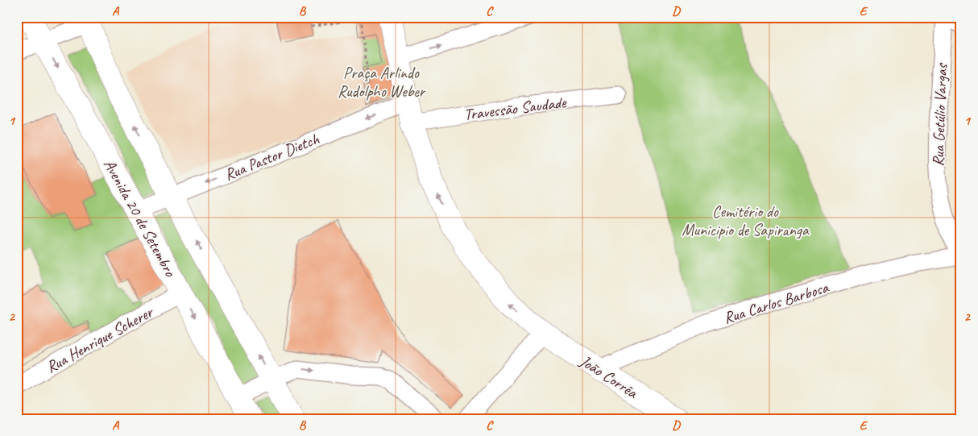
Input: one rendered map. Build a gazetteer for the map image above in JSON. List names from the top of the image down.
{
  "streets": {
    "main road": ["Avenida 20 de Setembro", "João Corrêa"],
    "street": [
      "Travessão Saudade",
      "Rua Getúlio Vargas",
      "Rua Pastor Dietch",
      "Rua Carlos Barbosa",
      "Rua Henrique Scherer"
    ]
  },
  "crossings": [
    ["Travessão Saudade", "Rua Pastor Dietch"],
    ["Travessão Saudade", "João Corrêa"],
    ["Rua Getúlio Vargas", "Rua Carlos Barbosa"],
    ["Rua Pastor Dietch", "Avenida 20 de Setembro"],
    ["Rua Pastor Dietch", "João Corrêa"],
    ["Avenida 20 de Setembro", "Rua Henrique Scherer"],
    ["Rua Carlos Barbosa", "João Corrêa"]
  ],
  "one_way": ["Rua Pastor Dietch", "João Corrêa"],
  "parks": ["Praça Arlindo Rudolpho Weber", "Cemitério do Municipio de Sapiranga"],
  "grid": {
    "columns": [
      "A",
      "B",
      "C",
      "D",
      "E"
    ],
    "rows": ["1", "2"]
  }
}
